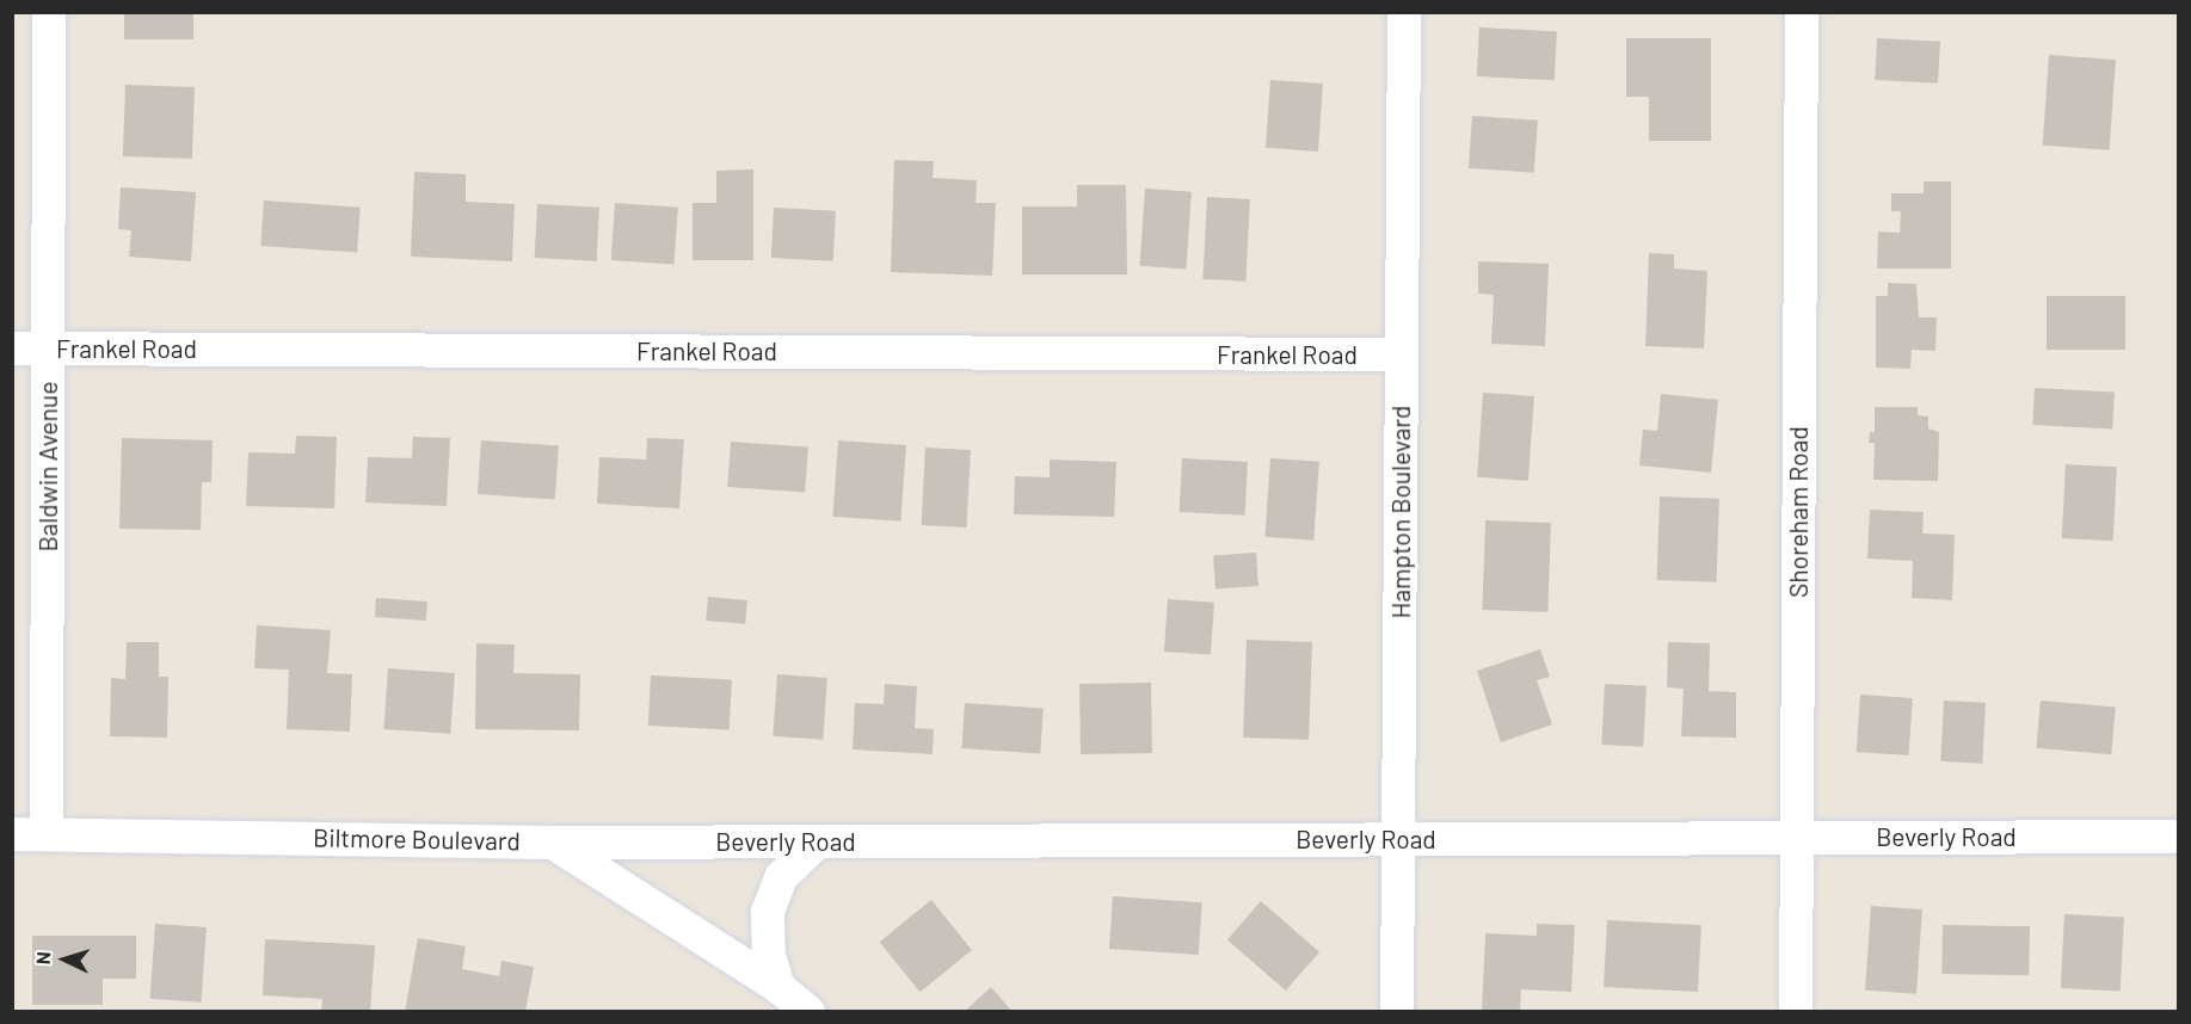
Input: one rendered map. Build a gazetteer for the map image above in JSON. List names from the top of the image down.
{
  "streets": {
    "street": [
      "Frankel Road",
      "Baldwin Avenue",
      "Hampton Boulevard",
      "Shoreham Road",
      "Beverly Road",
      "Biltmore Boulevard"
    ]
  },
  "crossings": [
    ["Frankel Road", "Baldwin Avenue"],
    ["Frankel Road", "Hampton Boulevard"],
    ["Baldwin Avenue", "Biltmore Boulevard"],
    ["Hampton Boulevard", "Beverly Road"],
    ["Shoreham Road", "Beverly Road"],
    ["Beverly Road", "Biltmore Boulevard"]
  ],
  "north": "left"
}
